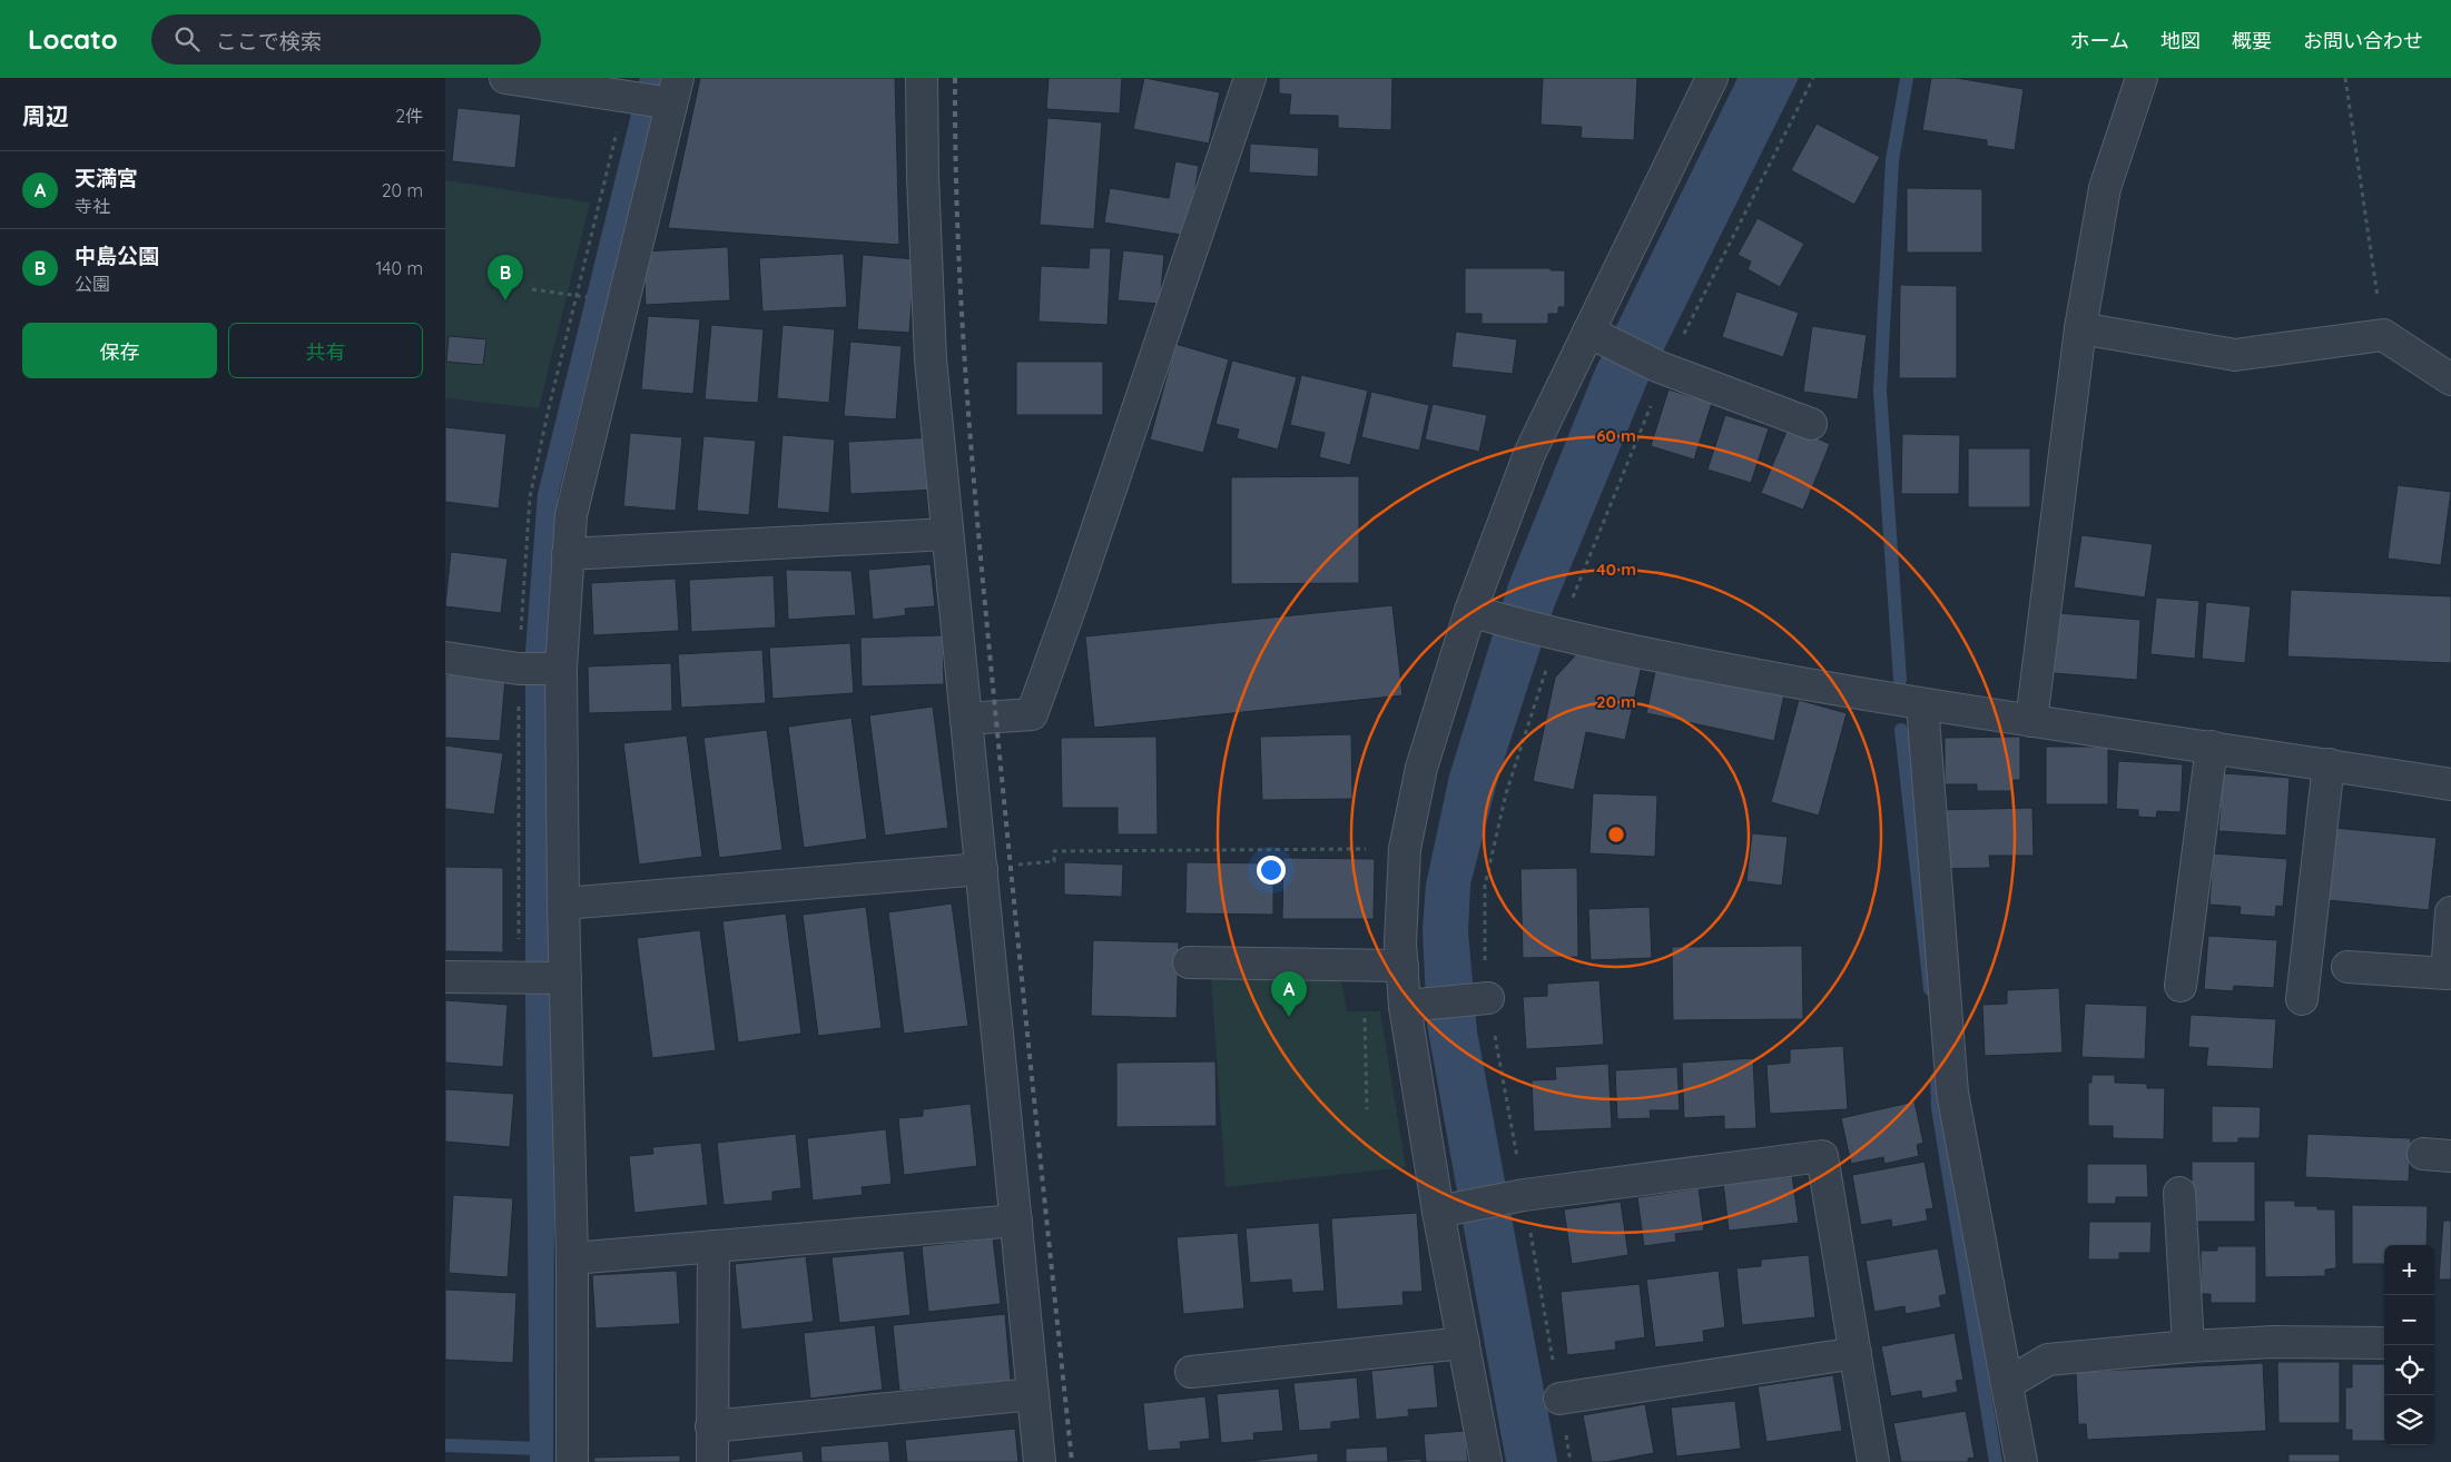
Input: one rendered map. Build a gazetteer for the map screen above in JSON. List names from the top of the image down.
{
  "page": {
    "header": "Locato",
    "search": "ここで検索",
    "nav": [
      "ホーム",
      "地図",
      "概要",
      "お問い合わせ"
    ],
    "heading": ["周辺", "2件"],
    "list": [
      {
        "mark": "A",
        "name": "天満宮",
        "note": "寺社",
        "value": "20 m"
      },
      {
        "mark": "B",
        "name": "中島公園",
        "note": "公園",
        "value": "140 m"
      }
    ],
    "pins": ["B", "A"],
    "buttons": ["保存", "共有"],
    "map_buttons": ["+", "−"]
  },
  "rings": ["60 m", "40 m", "20 m"]
}
